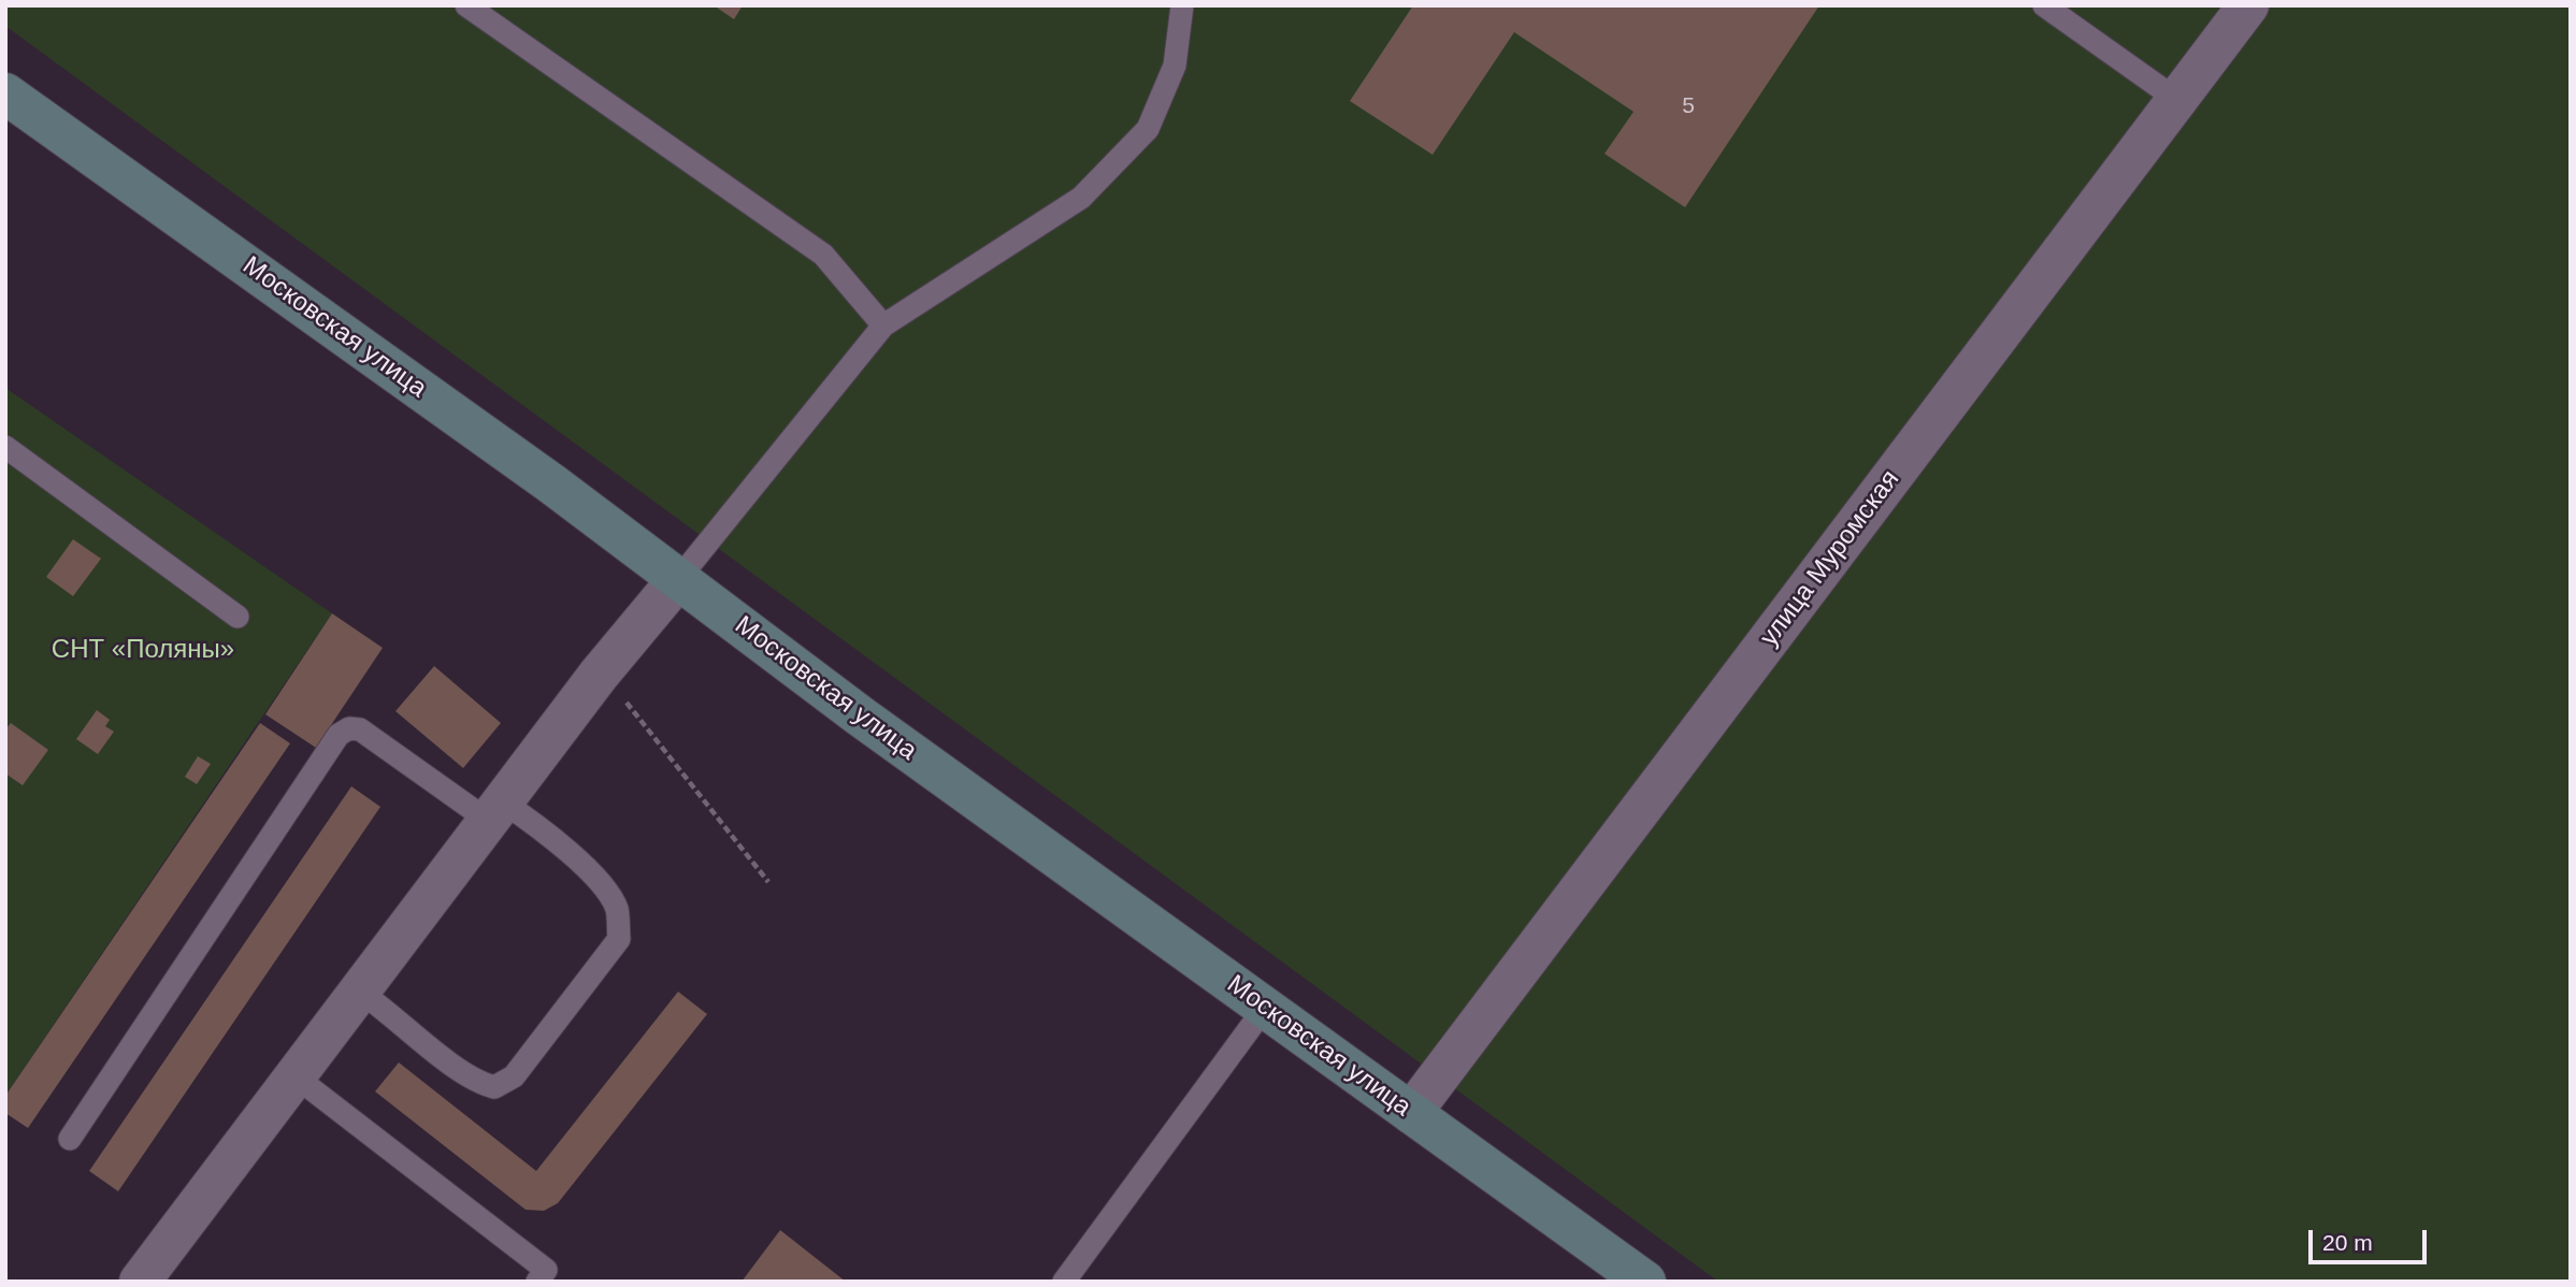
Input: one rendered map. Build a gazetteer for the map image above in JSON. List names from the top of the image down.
{
  "streets": {
    "main road": ["Московская улица"],
    "street": ["улица Муромская"]
  },
  "crossings": [
    ["Московская улица", "улица Муромская"]
  ],
  "parks": ["СНТ «Поляны»"],
  "house_numbers": ["5"],
  "scale_bar": "20 m"
}
